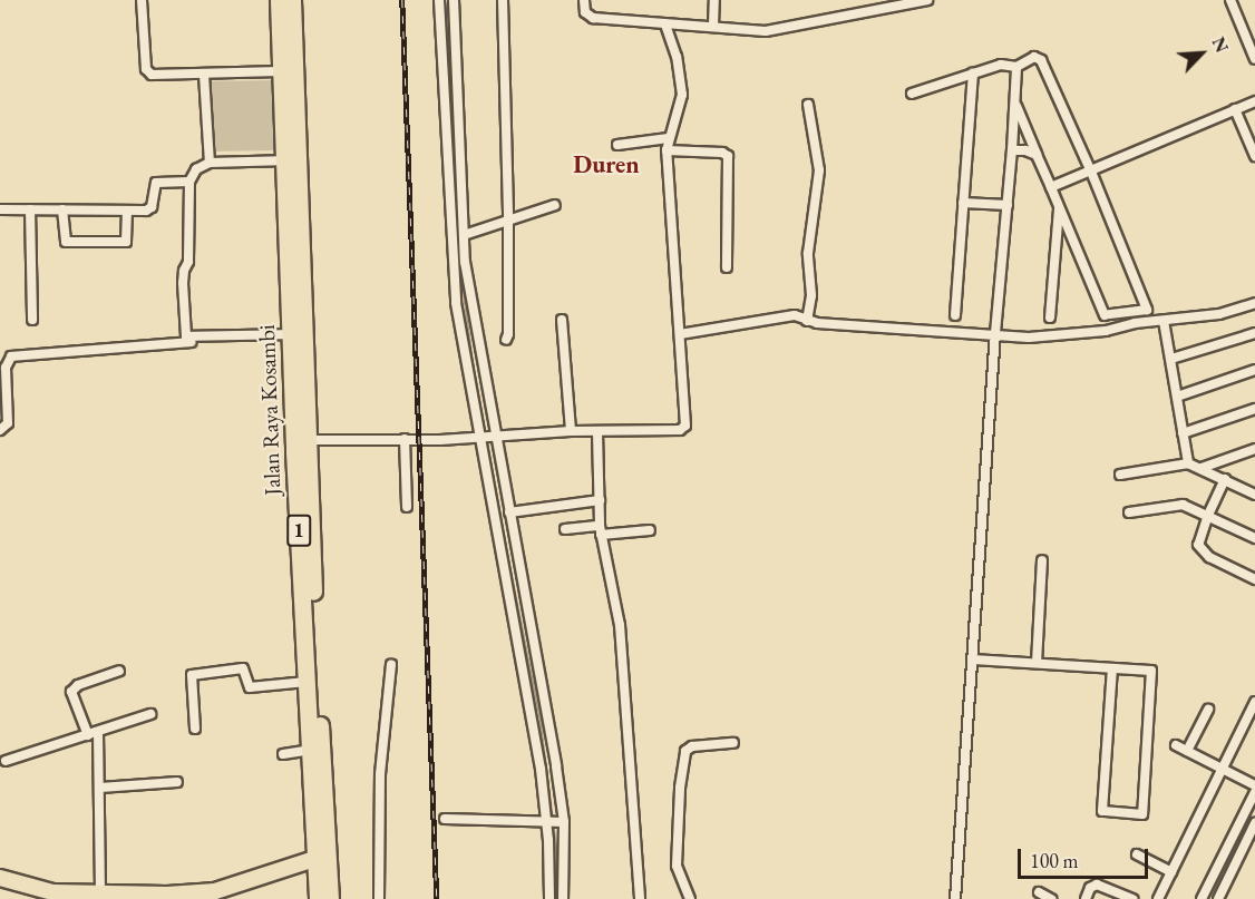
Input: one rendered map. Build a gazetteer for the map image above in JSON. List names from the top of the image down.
{
  "streets": {
    "highway": ["Jalan Raya Kosambi", "1"]
  },
  "districts": ["Duren"],
  "scale_bar": "100 m",
  "north": "top right"
}
